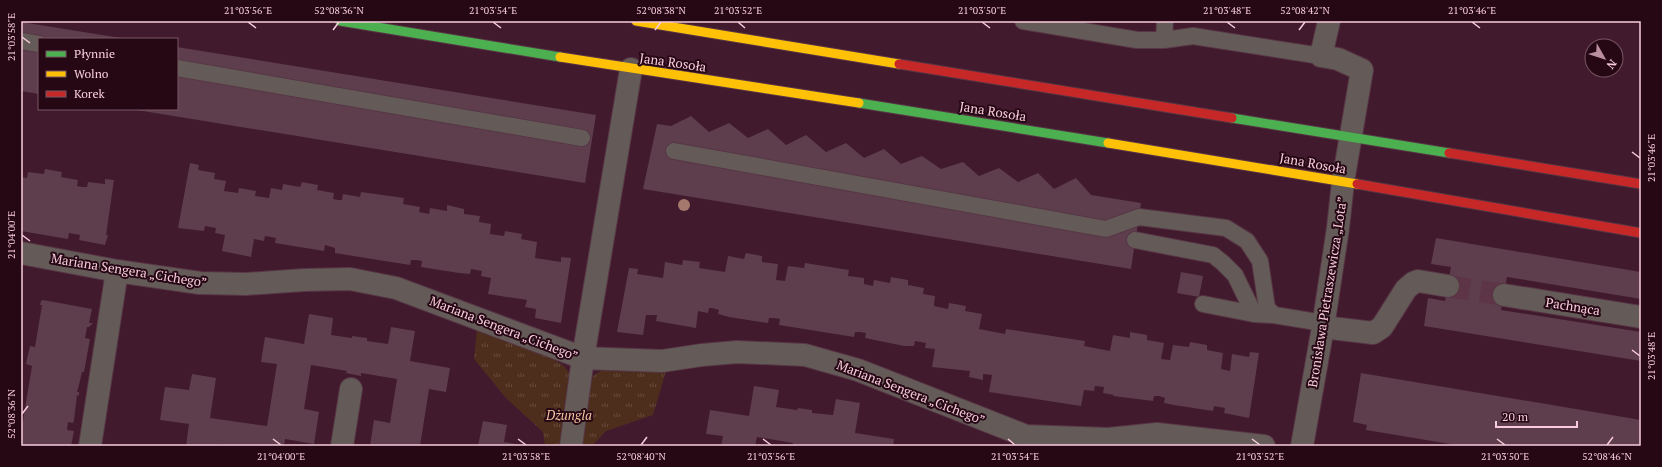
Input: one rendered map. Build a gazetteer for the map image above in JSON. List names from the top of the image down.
{
  "streets": {
    "street": [
      "Jana Rosoła",
      "Mariana Sengera „Cichego”",
      "Bronisława Pietraszewicza „Lota”",
      "Pachnąca"
    ]
  },
  "crossings": [
    ["Jana Rosoła", "Bronisława Pietraszewicza „Lota”"]
  ],
  "parks": ["Dżungla"],
  "legend": ["Płynnie", "Wolno", "Korek"],
  "scale_bar": "20 m",
  "north": "bottom right",
  "coordinates": [
    "21°03'56\"E",
    "52°08'36\"N",
    "21°03'54\"E",
    "52°08'38\"N",
    "21°03'52\"E",
    "21°03'50\"E",
    "21°03'48\"E",
    "52°08'42\"N",
    "21°03'46\"E",
    "21°03'58\"E",
    "21°04'00\"E",
    "52°08'40\"N",
    "52°08'46\"N"
  ]
}
